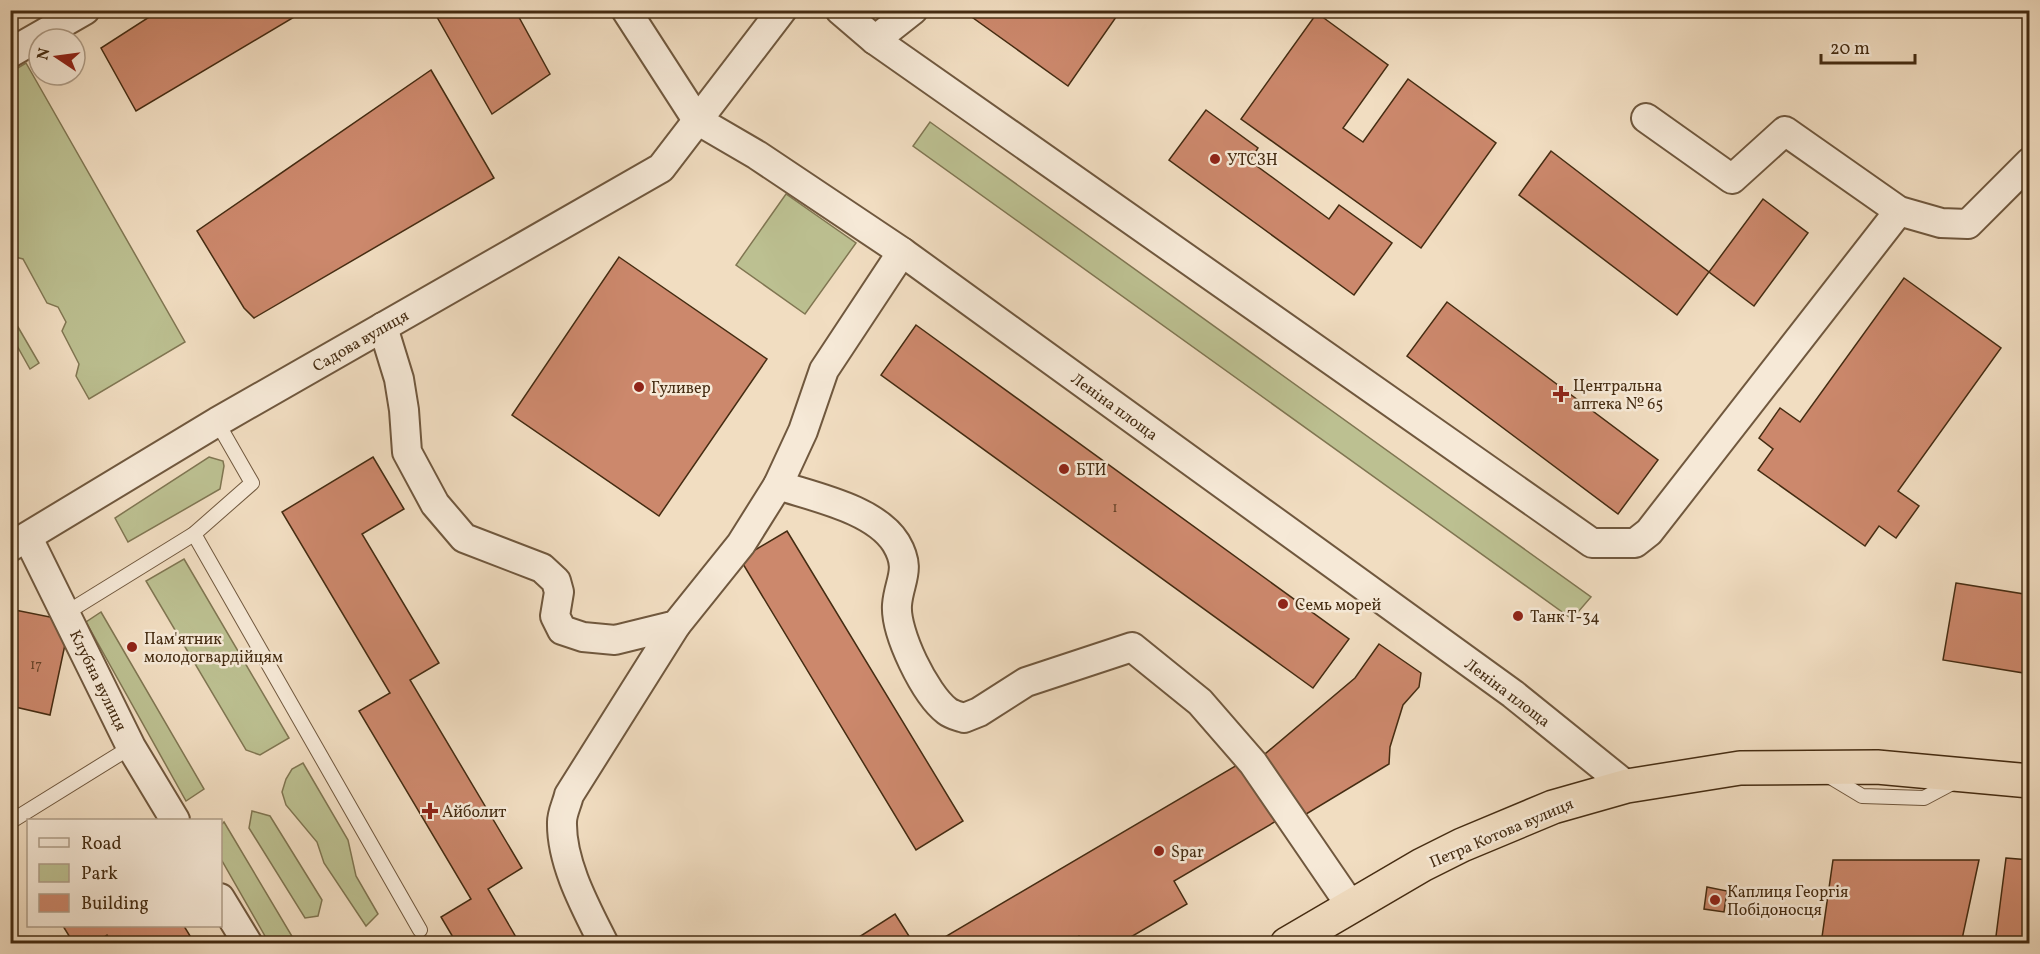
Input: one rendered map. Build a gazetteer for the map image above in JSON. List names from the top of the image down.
{
  "streets": {
    "highway": ["Петра Котова вулиця"],
    "street": ["Садова вулиця", "Леніна площа", "Клубна вулиця"]
  },
  "crossings": [
    ["Садова вулиця", "Леніна площа"],
    ["Садова вулиця", "Клубна вулиця"],
    ["Леніна площа", "Петра Котова вулиця"]
  ],
  "places": {
    "other": [
      "УТСЗН",
      "Гуливер",
      "БТИ",
      "Семь морей",
      "Танк Т-34",
      "Пам'ятник молодогвардійцям",
      "Spar",
      "Каплиця Георгія Побідоносця"
    ],
    "health": ["Центральна аптека № 65", "Айболит"]
  },
  "house_numbers": ["1", "17"],
  "legend": ["Road", "Park", "Building"],
  "scale_bar": "20 m",
  "north": "left"
}
